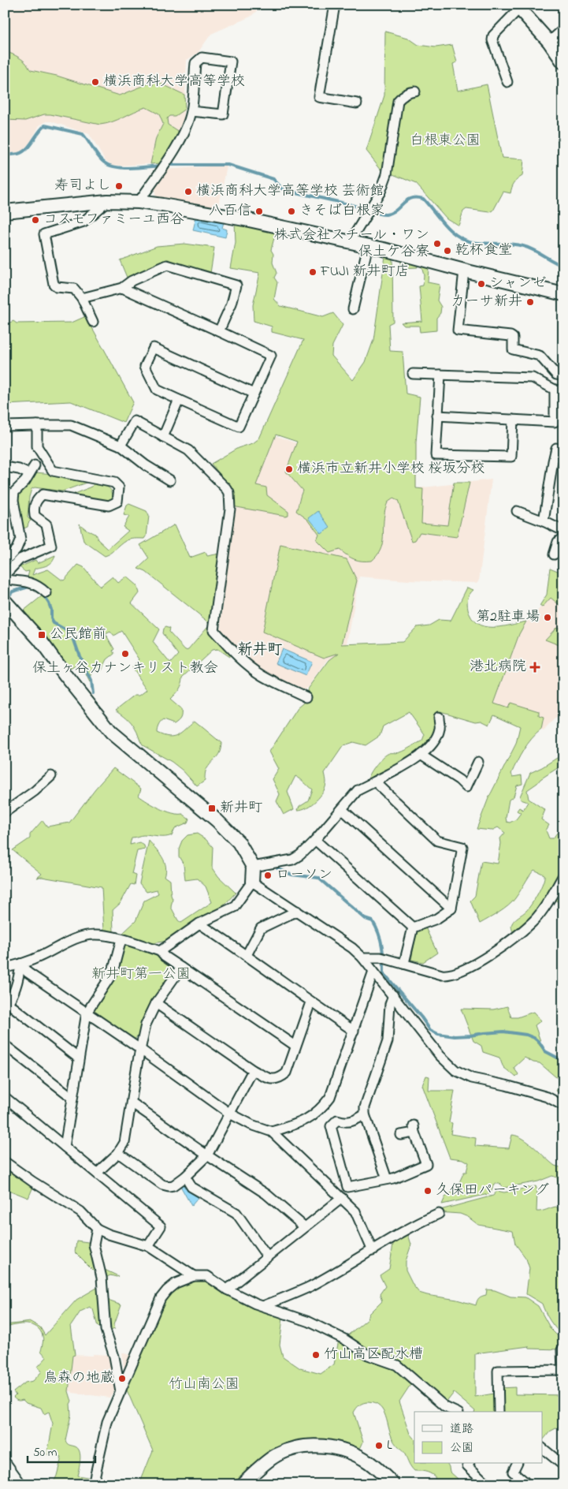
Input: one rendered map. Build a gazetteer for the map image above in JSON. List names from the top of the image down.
{
  "districts": ["新井町"],
  "parks": ["白根東公園", "新井町第一公園", "竹山南公園"],
  "places": {
    "other": [
      "横浜商科大学高等学校",
      "寿司よし",
      "横浜商科大学高等学校 芸術館",
      "八百信",
      "きそば白根家",
      "コスモファミーユ西谷",
      "株式会社スチール・ワン 保土ケ谷寮",
      "乾杯食堂",
      "FUJI 新井町店",
      "シャンゼ",
      "カーサ新井",
      "横浜市立新井小学校 桜坂分校",
      "第2駐車場",
      "保土ヶ谷カナンキリスト教会",
      "ローソン",
      "久保田パーキング",
      "竹山高区配水槽",
      "烏森の地蔵",
      "L"
    ],
    "transit": ["公民館前", "新井町"],
    "health": ["港北病院"]
  },
  "legend": ["道路", "公園"],
  "scale_bar": "50 m"
}
